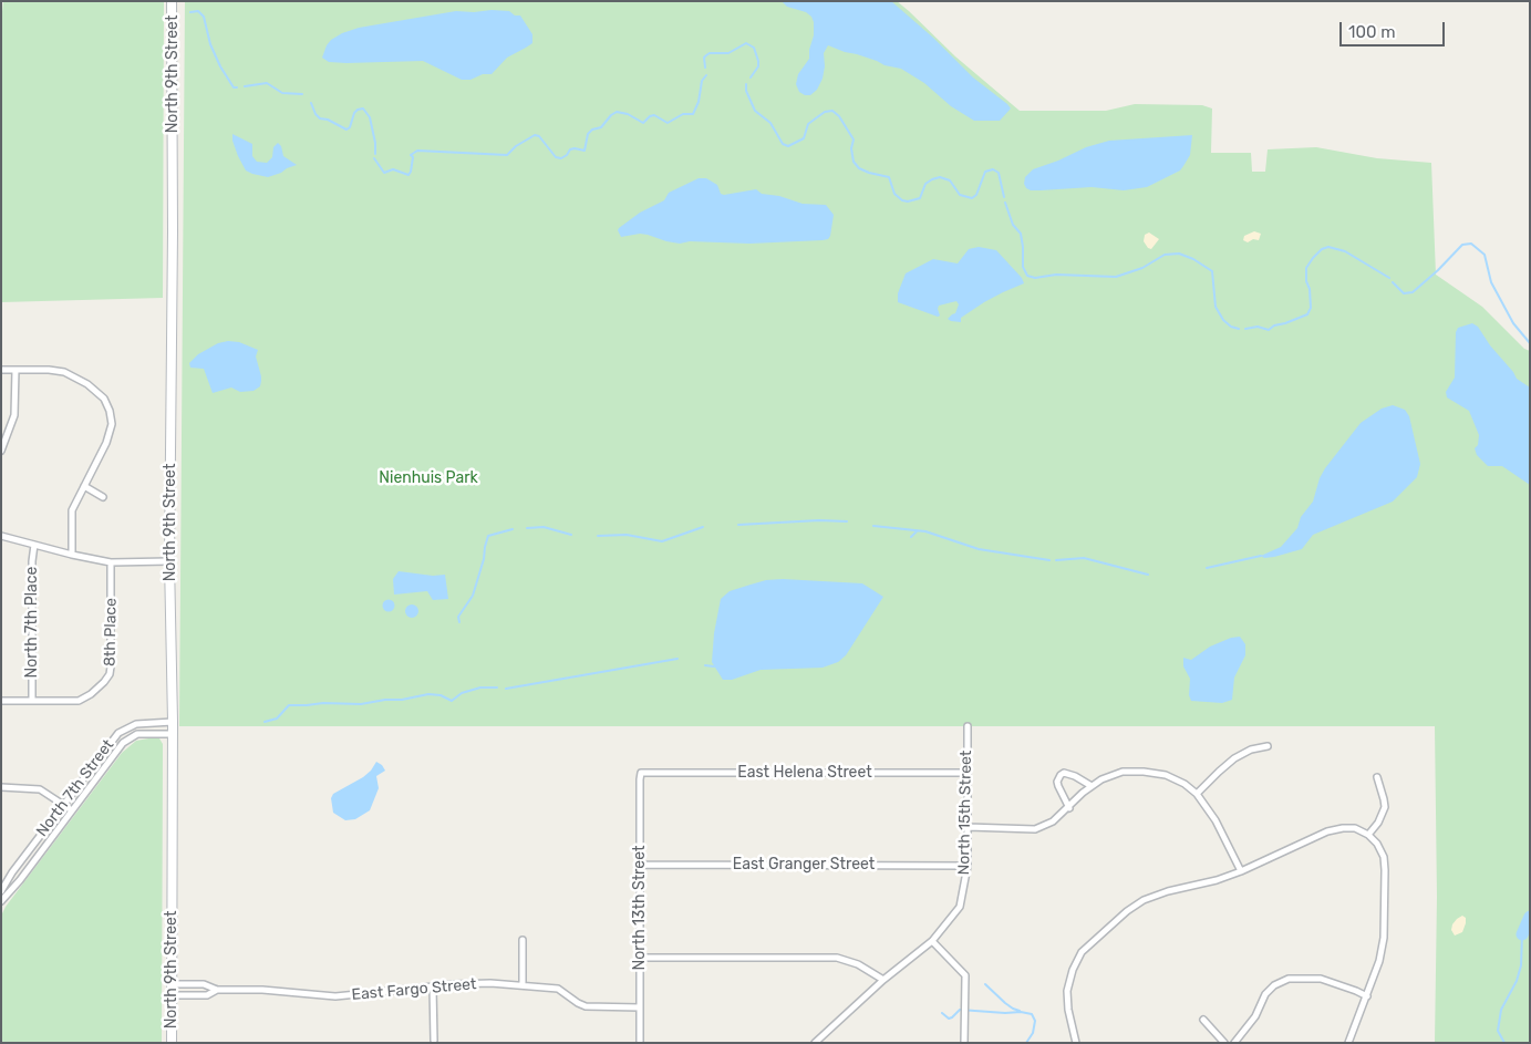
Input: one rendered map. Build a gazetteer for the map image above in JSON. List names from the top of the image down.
{
  "streets": {
    "main road": ["North 9th Street"],
    "street": [
      "North 7th Place",
      "8th Place",
      "East Helena Street",
      "North 7th Street",
      "North 15th Street",
      "East Granger Street",
      "North 13th Street",
      "East Fargo Street"
    ]
  },
  "crossings": [
    ["North 9th Street", "North 7th Street"],
    ["North 9th Street", "East Fargo Street"],
    ["North 7th Place", "8th Place"],
    ["East Helena Street", "North 15th Street"],
    ["East Helena Street", "North 13th Street"],
    ["North 15th Street", "East Granger Street"],
    ["East Granger Street", "North 13th Street"],
    ["North 13th Street", "East Fargo Street"]
  ],
  "parks": ["Nienhuis Park"],
  "scale_bar": "100 m"
}
